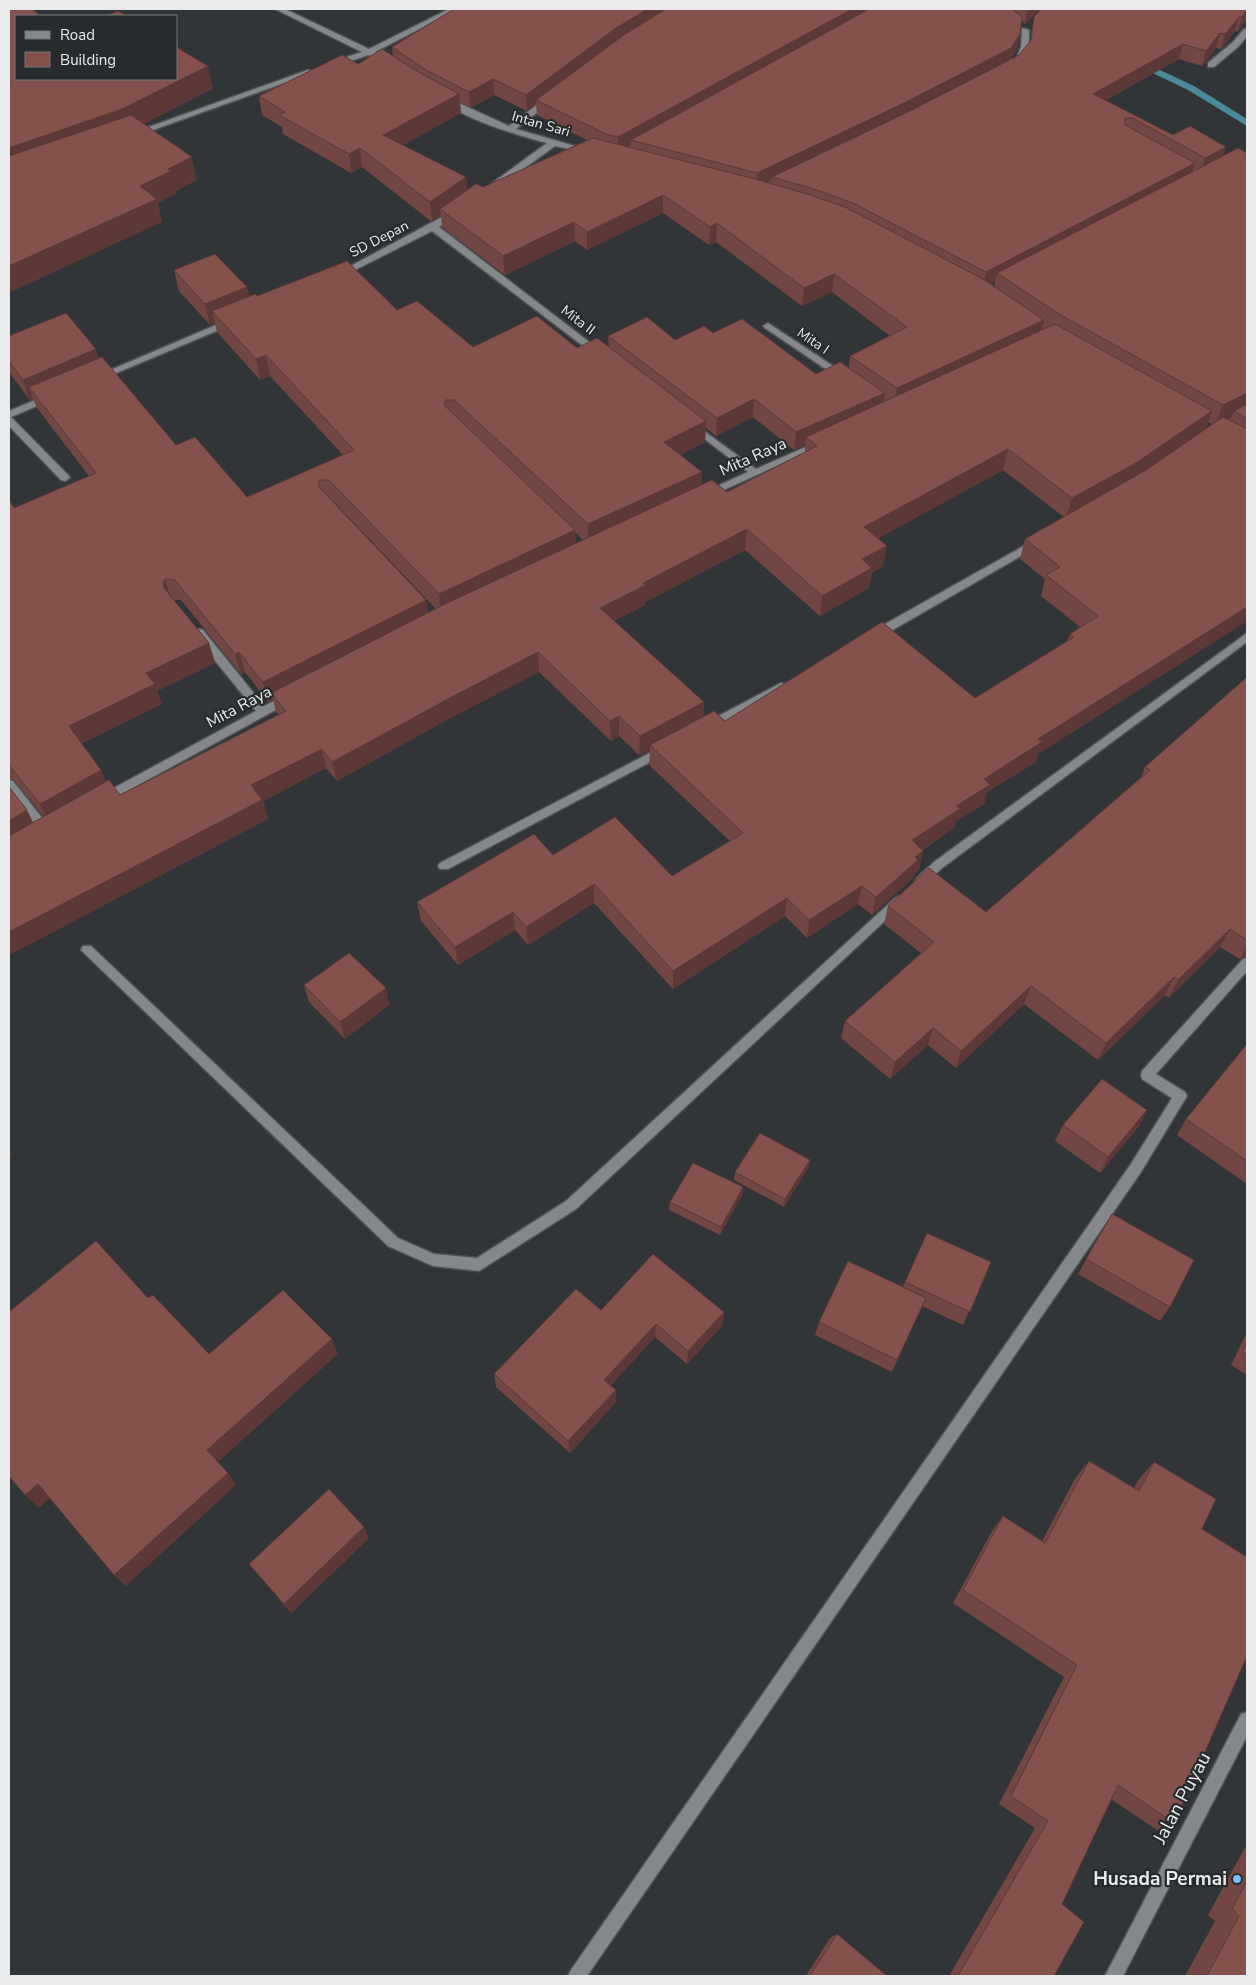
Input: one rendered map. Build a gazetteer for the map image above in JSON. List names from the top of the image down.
{
  "streets": {
    "street": [
      "Intan Sari",
      "SD Depan",
      "Mita II",
      "Mita I",
      "Mita Raya",
      "Jalan Puyau"
    ]
  },
  "crossings": [
    ["SD Depan", "Mita II"]
  ],
  "places": ["Husada Permai"],
  "legend": ["Road", "Building"]
}
